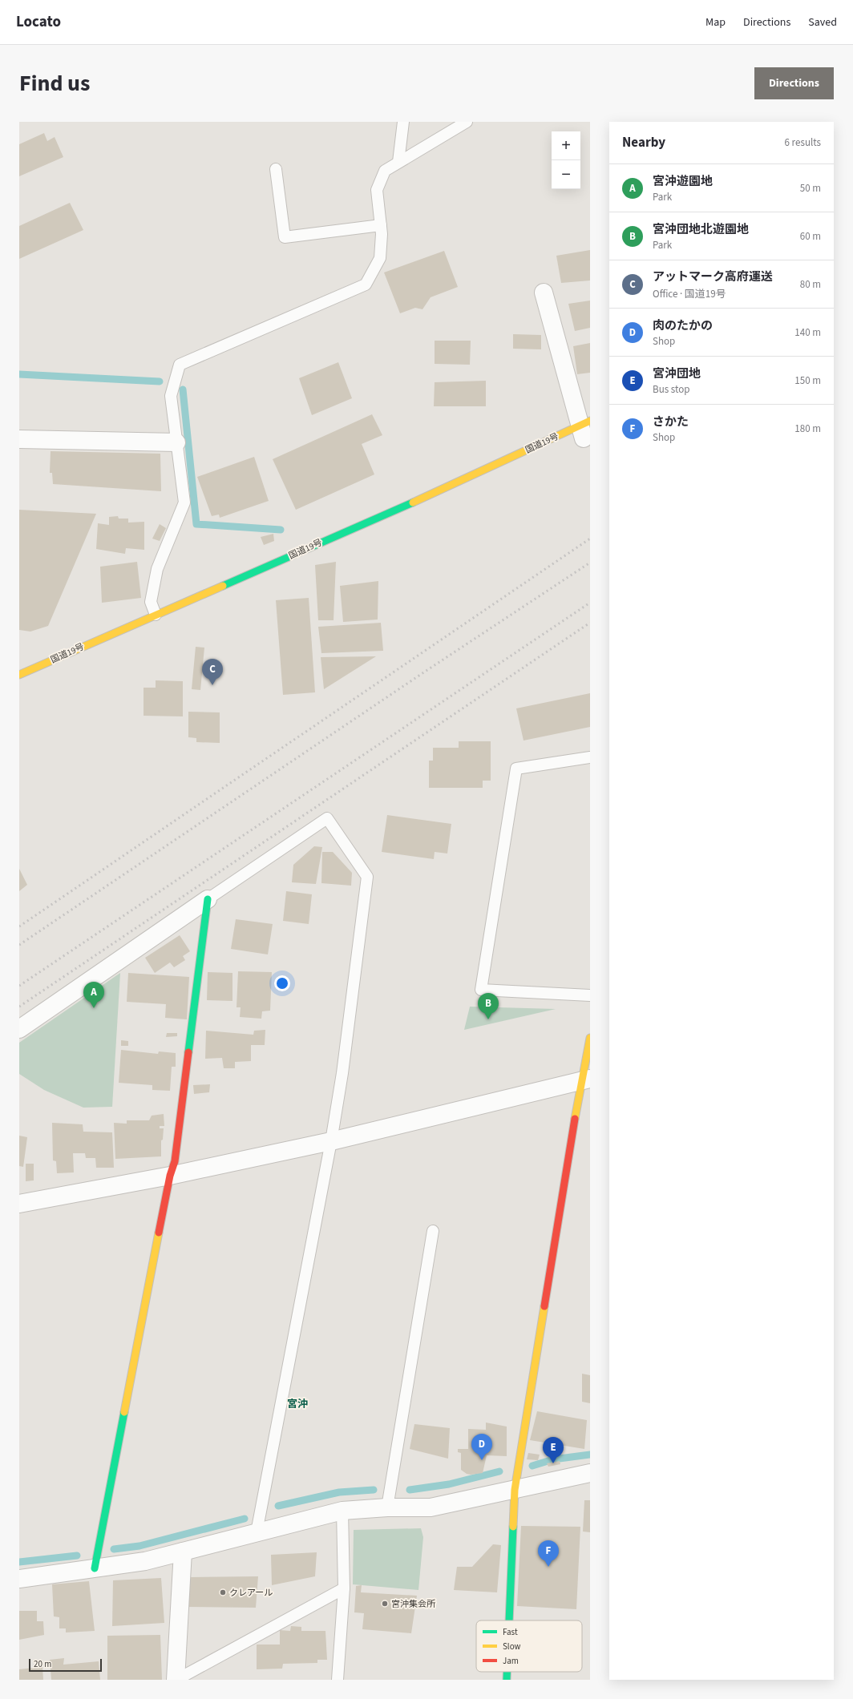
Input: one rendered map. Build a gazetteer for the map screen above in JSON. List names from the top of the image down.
{
  "streets": {
    "main road": ["国道19号"]
  },
  "districts": ["宮沖"],
  "places": ["クレアール", "宮沖集会所"],
  "legend": ["Fast", "Slow", "Jam"],
  "scale_bar": "20 m",
  "page": {
    "header": "Locato",
    "nav": ["Map", "Directions", "Saved"],
    "title": "Find us",
    "buttons": "Directions",
    "heading": ["Nearby", "6 results"],
    "map_buttons": ["+", "−"],
    "list": [
      {
        "mark": "A",
        "name": "宮沖遊園地",
        "note": "Park",
        "value": "50 m"
      },
      {
        "mark": "B",
        "name": "宮沖団地北遊園地",
        "note": "Park",
        "value": "60 m"
      },
      {
        "mark": "C",
        "name": "アットマーク高府運送",
        "note": "Office · 国道19号",
        "value": "80 m"
      },
      {
        "mark": "D",
        "name": "肉のたかの",
        "note": "Shop",
        "value": "140 m"
      },
      {
        "mark": "E",
        "name": "宮沖団地",
        "note": "Bus stop",
        "value": "150 m"
      },
      {
        "mark": "F",
        "name": "さかた",
        "note": "Shop",
        "value": "180 m"
      }
    ],
    "pins": [
      "C",
      "A",
      "B",
      "D",
      "E",
      "F"
    ],
    "scale": "20 m"
  }
}
